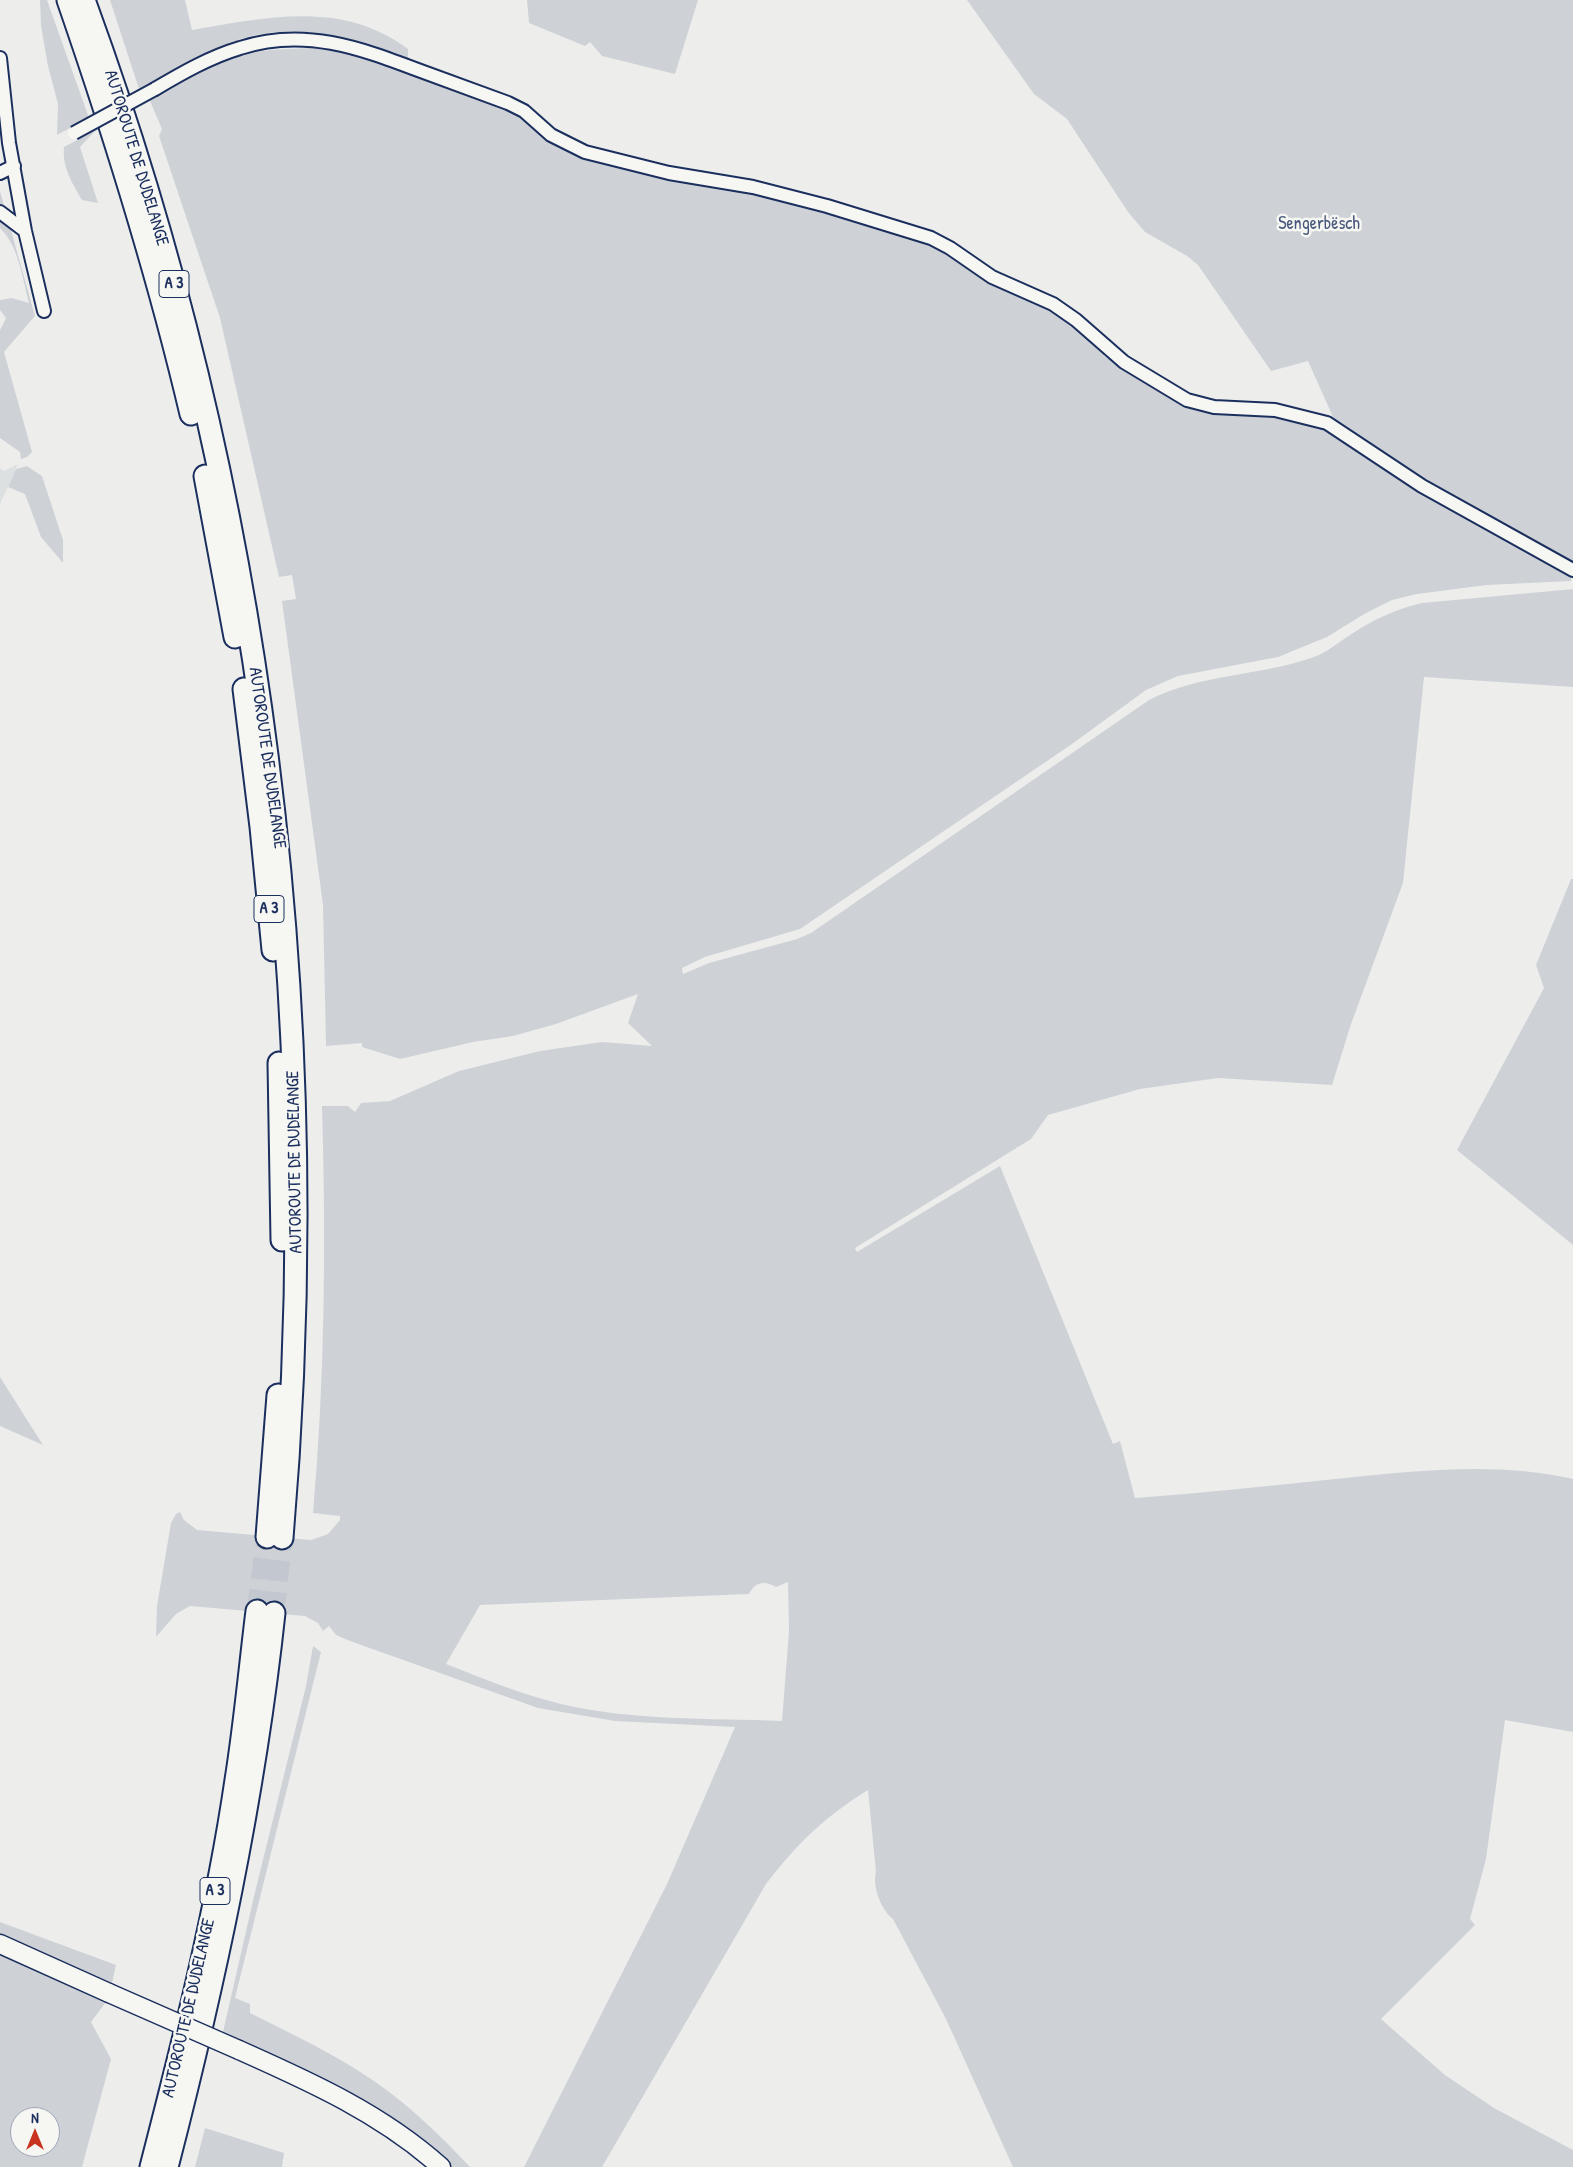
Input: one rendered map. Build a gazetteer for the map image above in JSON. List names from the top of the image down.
{
  "streets": {
    "highway": ["AUTOROUTE DE DUDELANGE", "A 3"]
  },
  "parks": ["Sengerbësch"],
  "north": "top"
}
